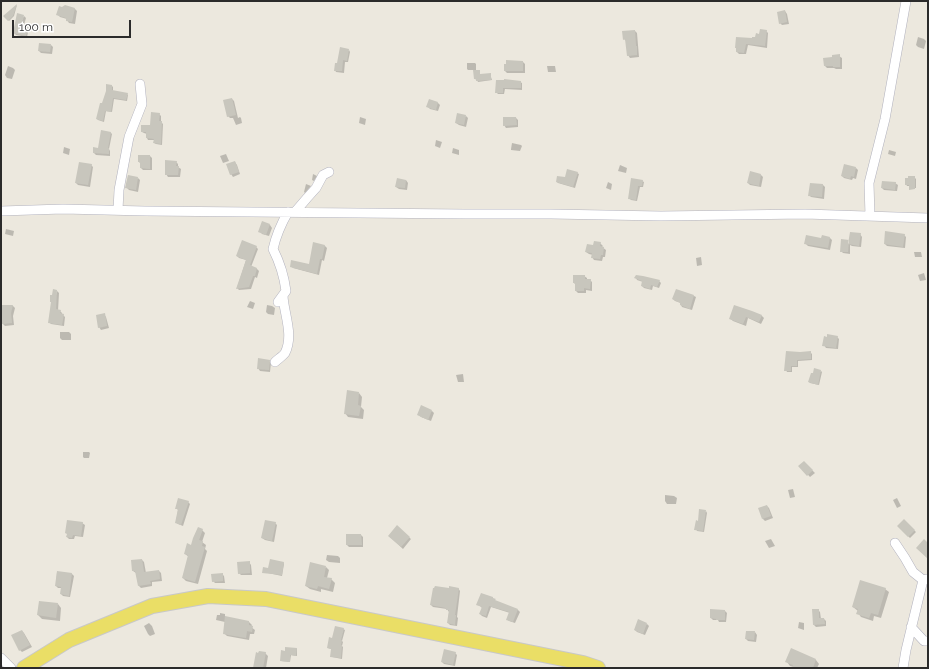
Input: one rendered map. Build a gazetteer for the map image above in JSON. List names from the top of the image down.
{
  "scale_bar": "100 m"
}
